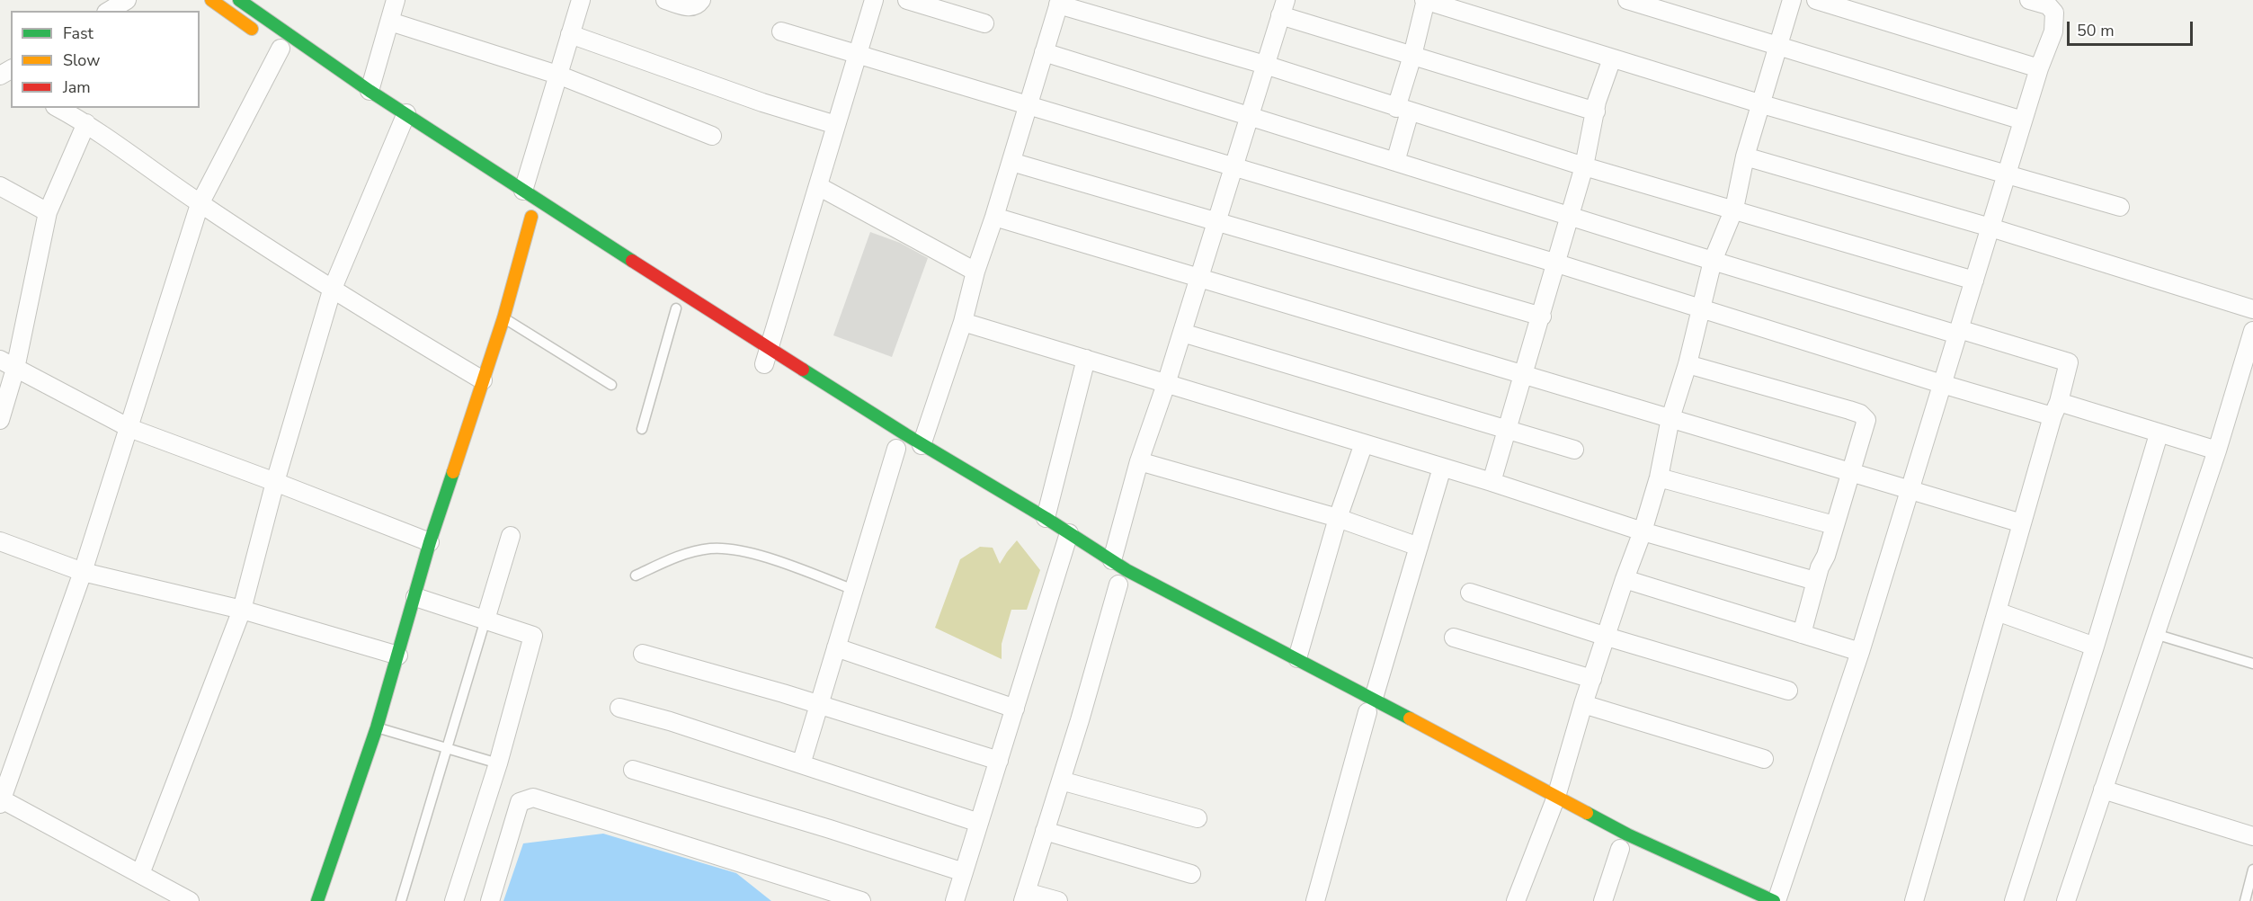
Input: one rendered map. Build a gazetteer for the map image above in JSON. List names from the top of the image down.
{
  "legend": ["Fast", "Slow", "Jam"],
  "scale_bar": "50 m"
}
